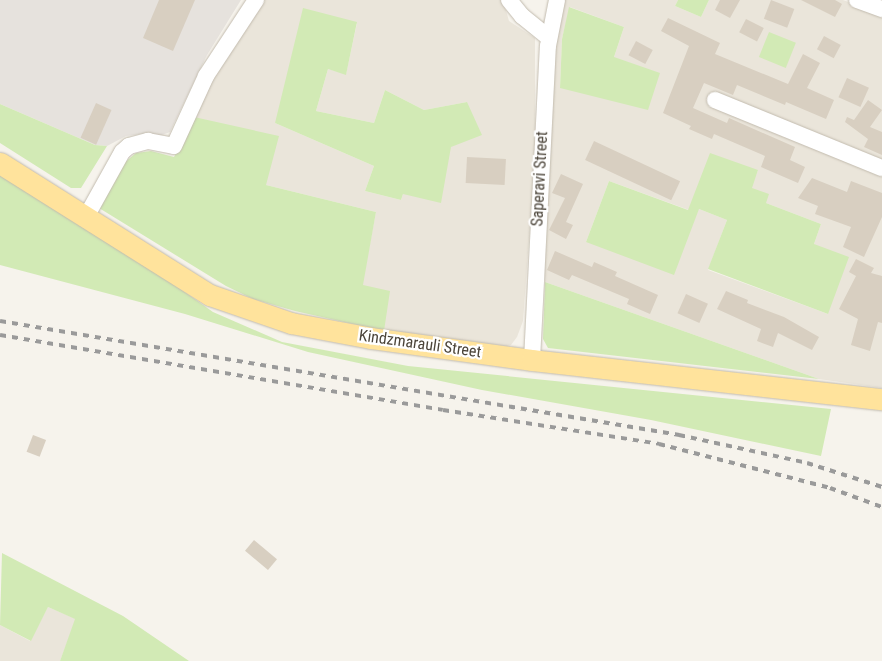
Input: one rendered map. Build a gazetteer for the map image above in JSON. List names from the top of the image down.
{
  "streets": {
    "main road": ["Kindzmarauli Street"],
    "street": ["Saperavi Street"]
  },
  "crossings": [
    ["Saperavi Street", "Kindzmarauli Street"]
  ]
}
